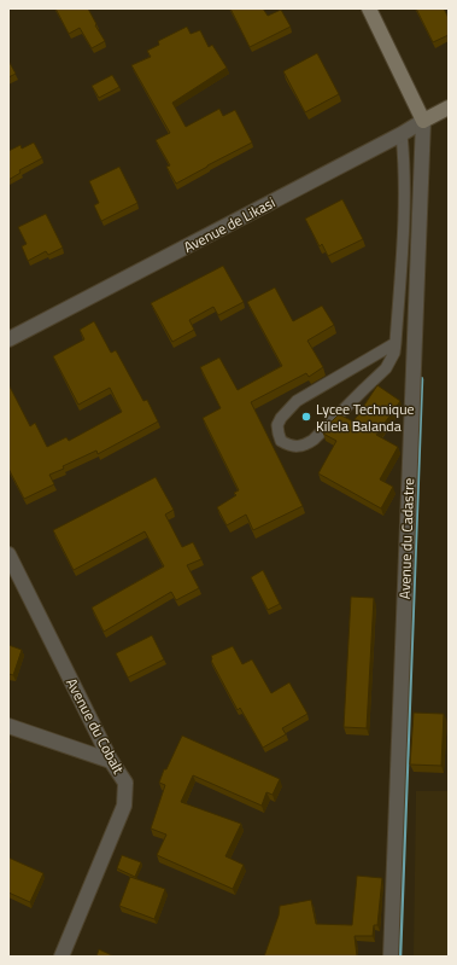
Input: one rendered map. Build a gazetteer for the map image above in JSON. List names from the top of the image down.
{
  "streets": {
    "main road": ["Avenue de Likasi"],
    "street": ["Avenue du Cadastre", "Avenue du Cobalt"]
  },
  "crossings": [
    ["Avenue de Likasi", "Avenue du Cadastre"]
  ],
  "places": ["Lycee Technique Kilela Balanda"]
}
